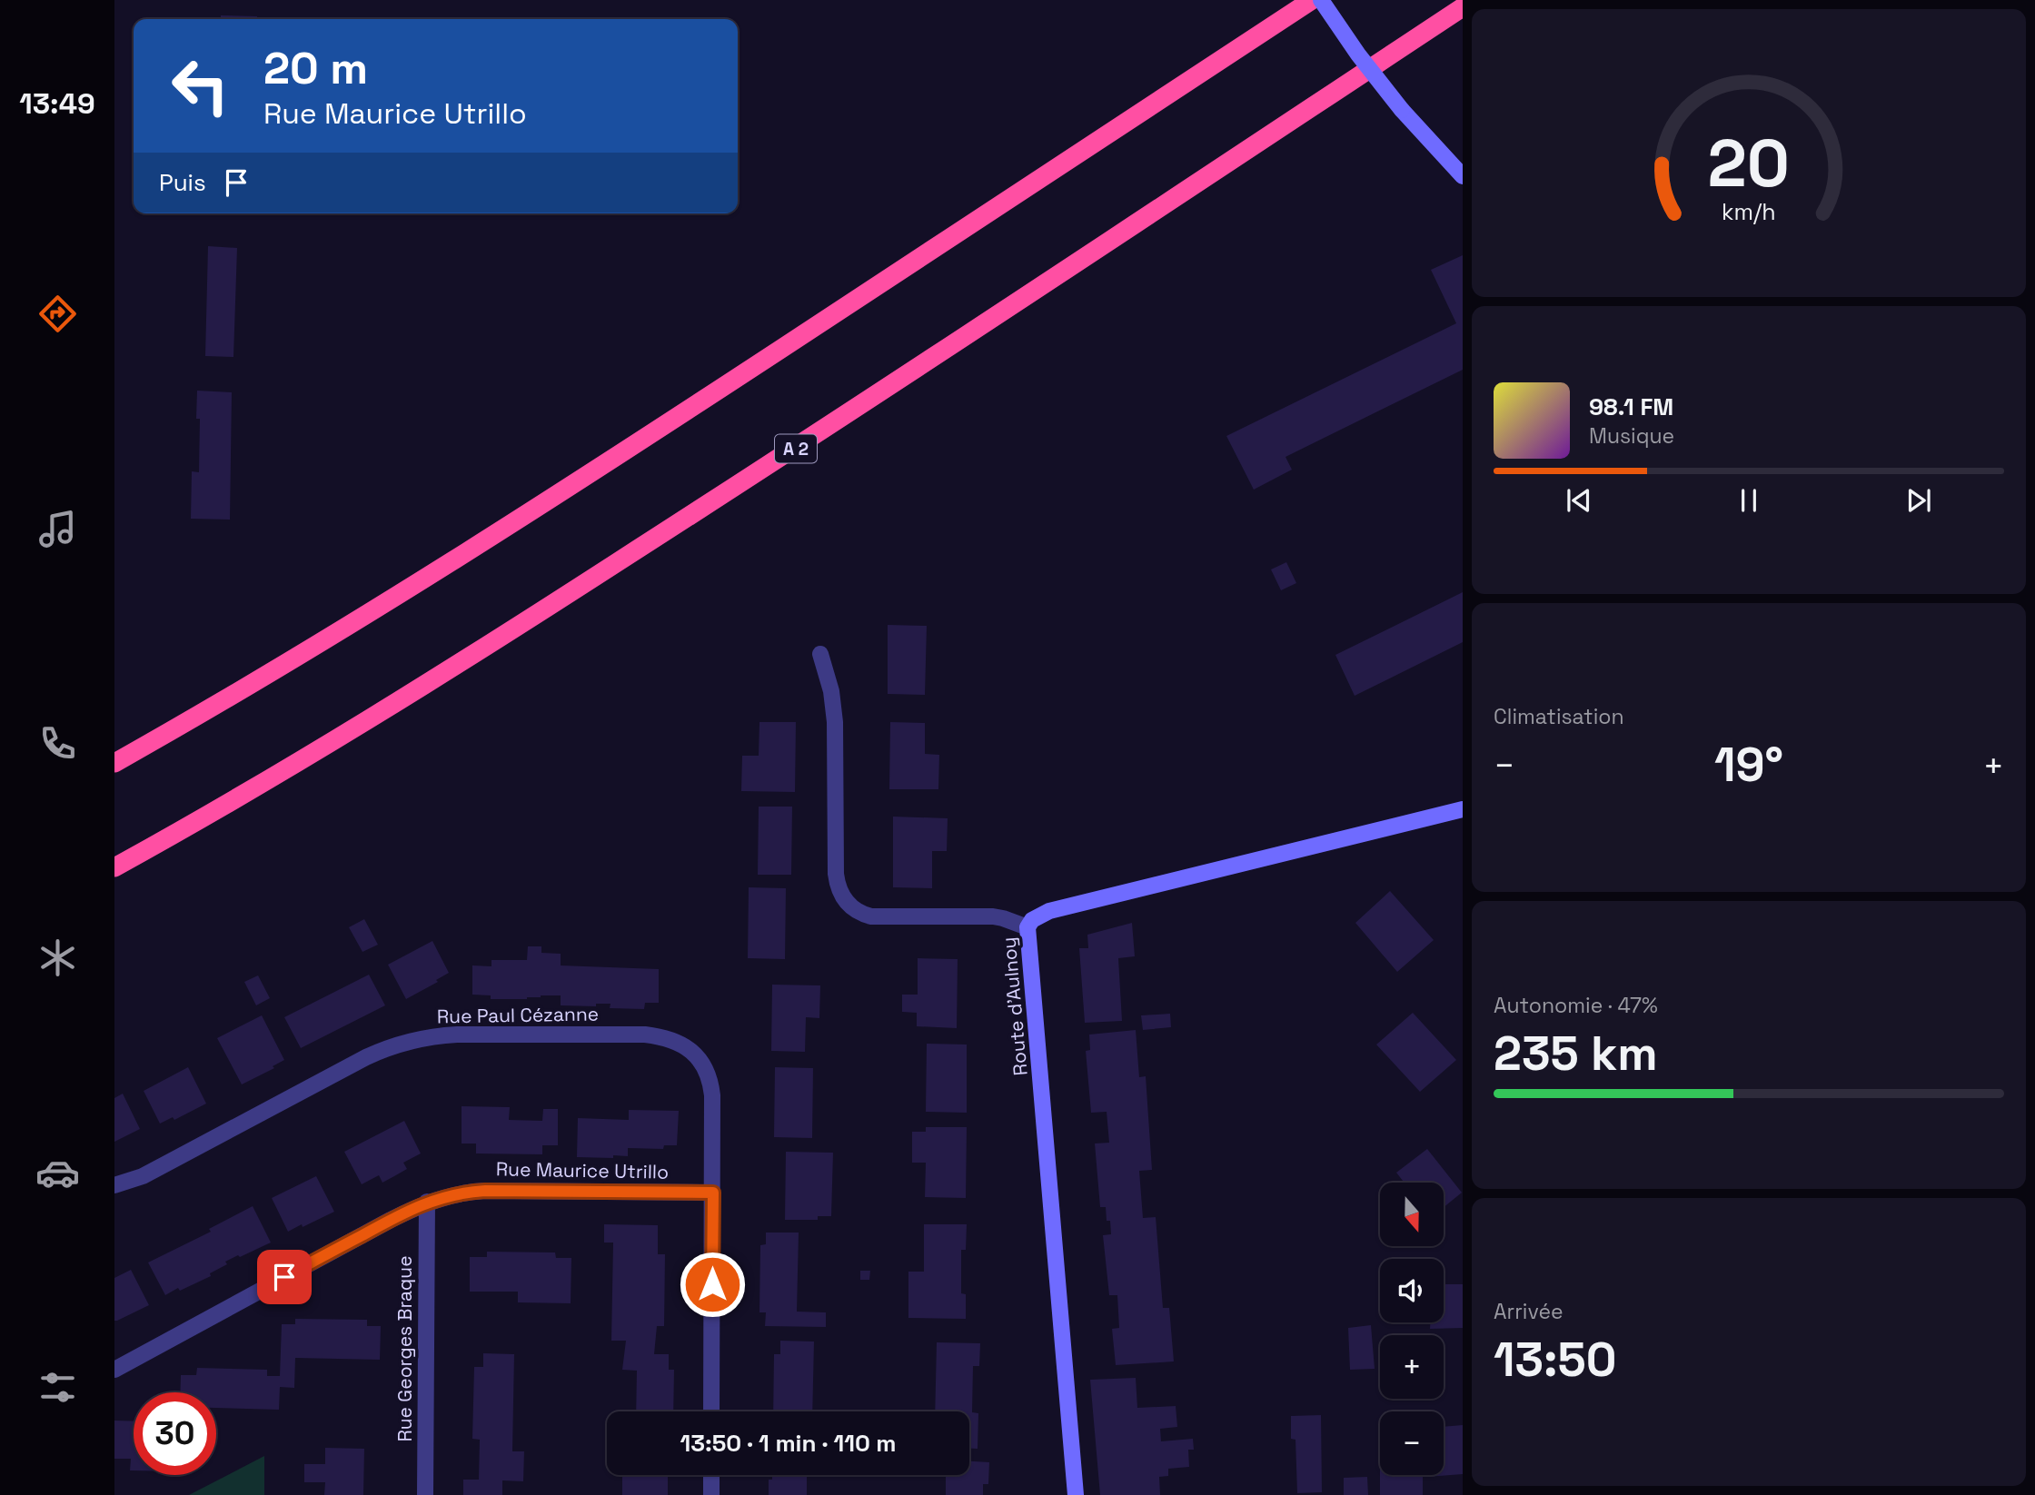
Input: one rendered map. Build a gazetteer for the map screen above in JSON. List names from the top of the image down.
{
  "streets": {
    "highway": ["A 2"],
    "street": [
      "Route d'Aulnoy",
      "Rue Paul Cézanne",
      "Rue Maurice Utrillo",
      "Rue Georges Braque"
    ]
  },
  "crossings": [
    ["Rue Paul Cézanne", "Rue Maurice Utrillo"],
    ["Rue Maurice Utrillo", "Rue Georges Braque"]
  ],
  "north": "bottom",
  "page": {
    "tabs": "13:49",
    "turn": ["20 m", "Rue Maurice Utrillo"],
    "then": "Puis",
    "song": ["98.1 FM", "Musique"],
    "tile": [
      "Climatisation",
      ["Autonomie · 47%", "235 km"],
      ["Arrivée", "13:50"]
    ],
    "heat": ["−", "19°", "+"],
    "map_buttons": ["+", "−"],
    "limit": "30",
    "trip": "13:50 · 1 min · 110 m",
    "gauge": ["20", "km/h"]
  }
}
